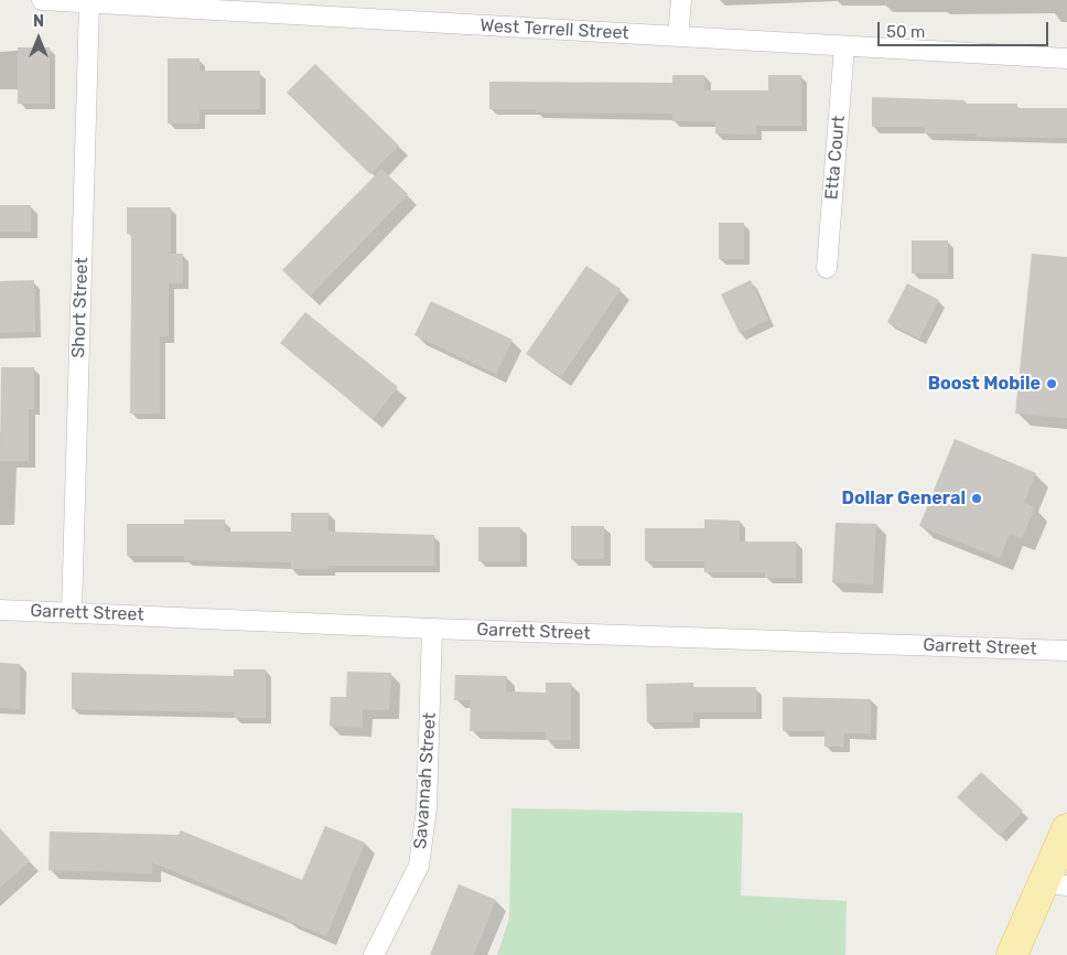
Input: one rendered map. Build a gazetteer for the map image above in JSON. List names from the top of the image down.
{
  "streets": {
    "street": [
      "West Terrell Street",
      "Etta Court",
      "Short Street",
      "Garrett Street",
      "Savannah Street"
    ]
  },
  "crossings": [
    ["West Terrell Street", "Etta Court"],
    ["West Terrell Street", "Short Street"],
    ["Short Street", "Garrett Street"],
    ["Garrett Street", "Savannah Street"]
  ],
  "places": ["Boost Mobile", "Dollar General"],
  "scale_bar": "50 m",
  "north": "top"
}
